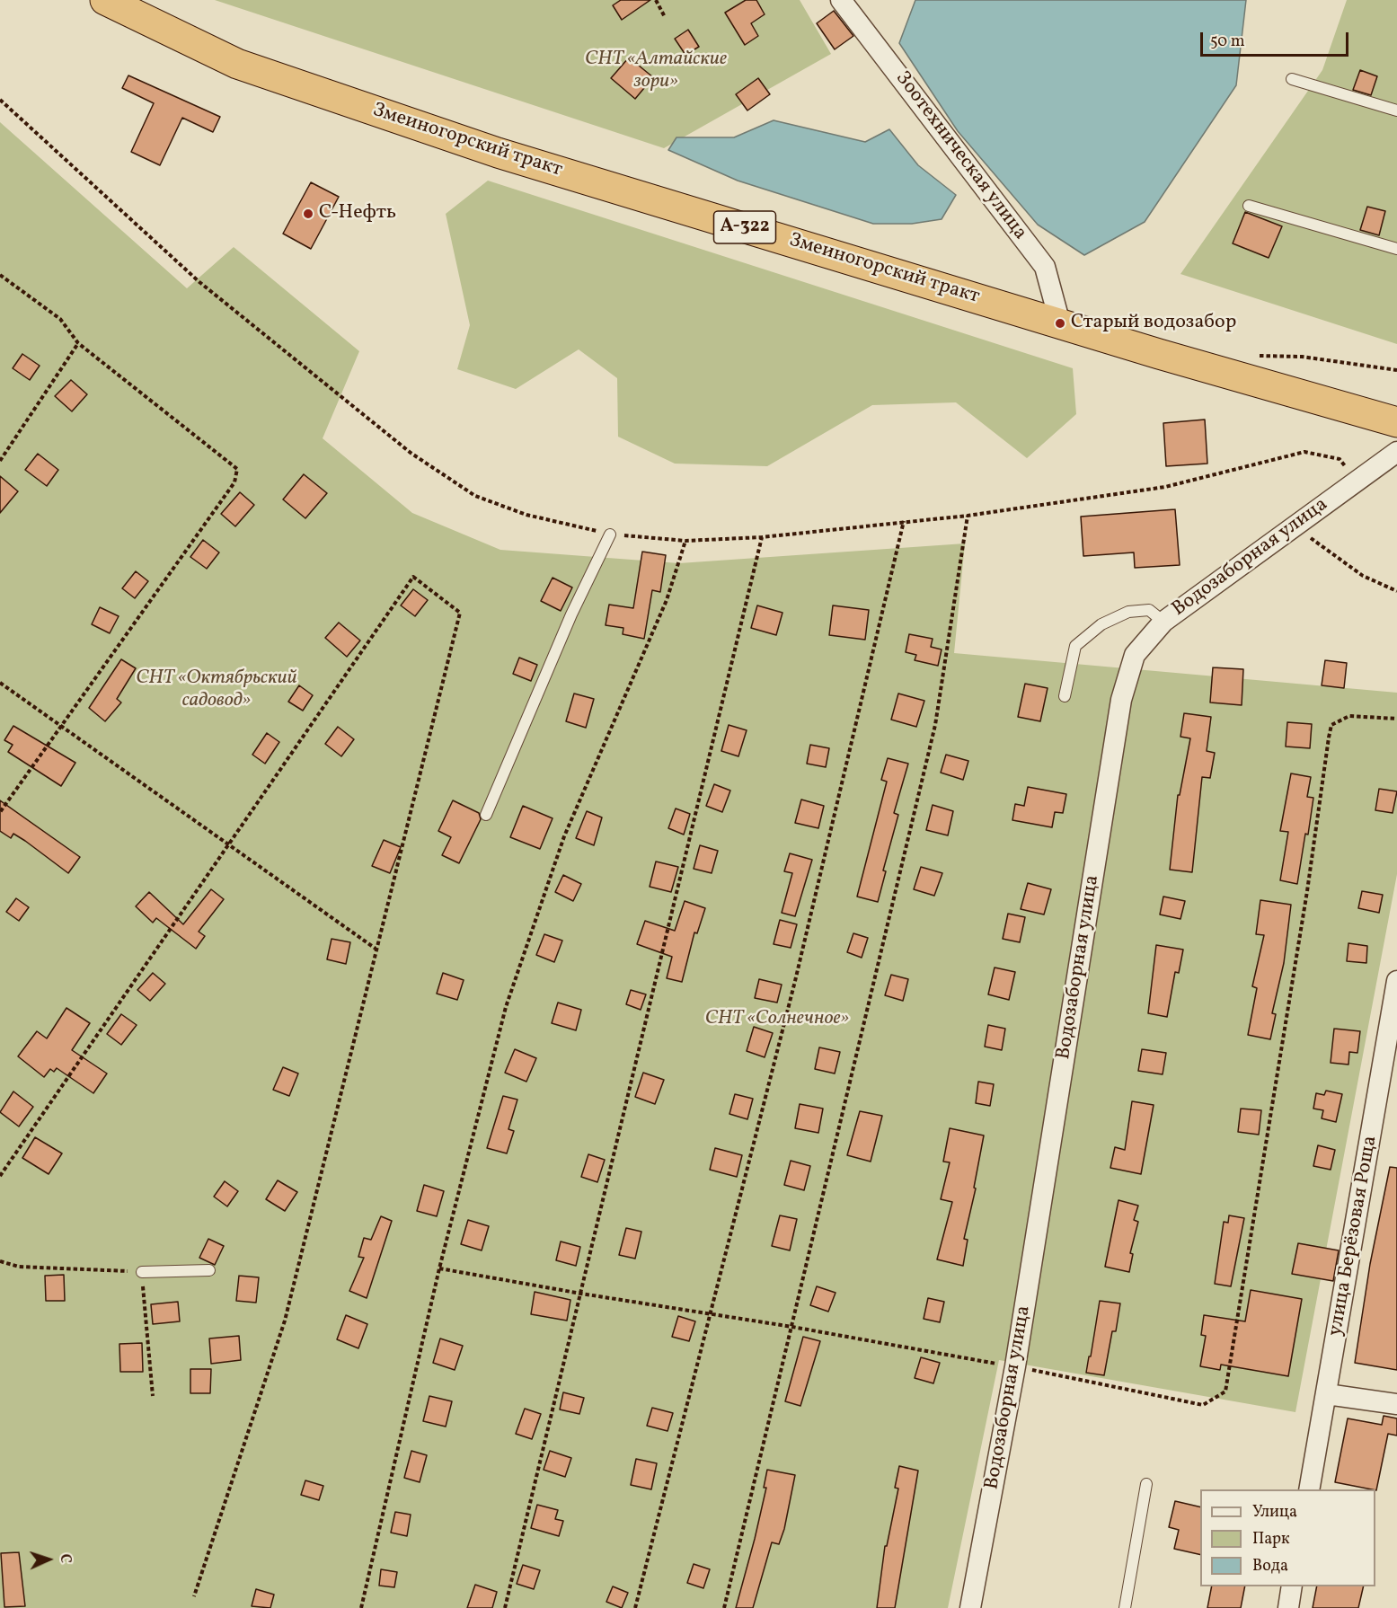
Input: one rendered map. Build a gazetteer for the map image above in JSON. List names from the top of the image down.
{
  "streets": {
    "highway": ["Змеиногорский тракт", "А-322"],
    "street": ["Зоотехническая улица", "Водозаборная улица", "улица Берёзовая Роща"]
  },
  "crossings": [
    ["Змеиногорский тракт", "Зоотехническая улица"]
  ],
  "parks": ["СНТ «Алтайские зори»", "СНТ «Октябрьский садовод»", "СНТ «Солнечное»"],
  "places": ["С-Нефть", "Старый водозабор"],
  "legend": ["Улица", "Парк", "Вода"],
  "scale_bar": "50 m",
  "north": "right"
}
